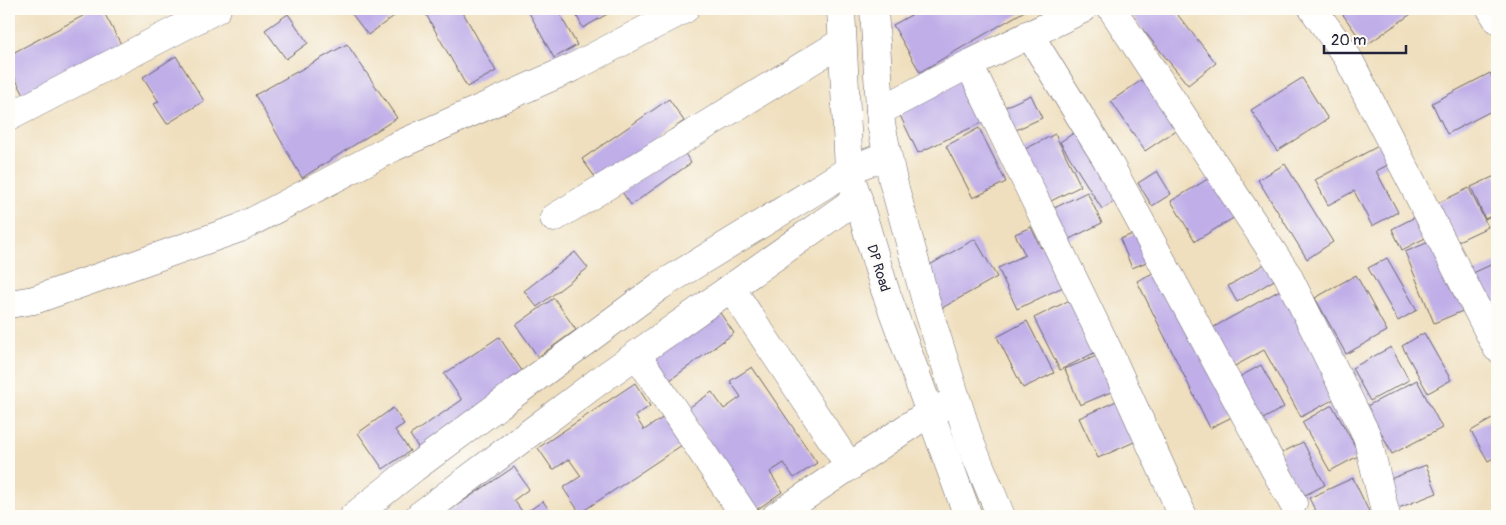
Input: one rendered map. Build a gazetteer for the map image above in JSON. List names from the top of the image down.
{
  "streets": {
    "street": ["DP Road"]
  },
  "scale_bar": "20 m"
}
